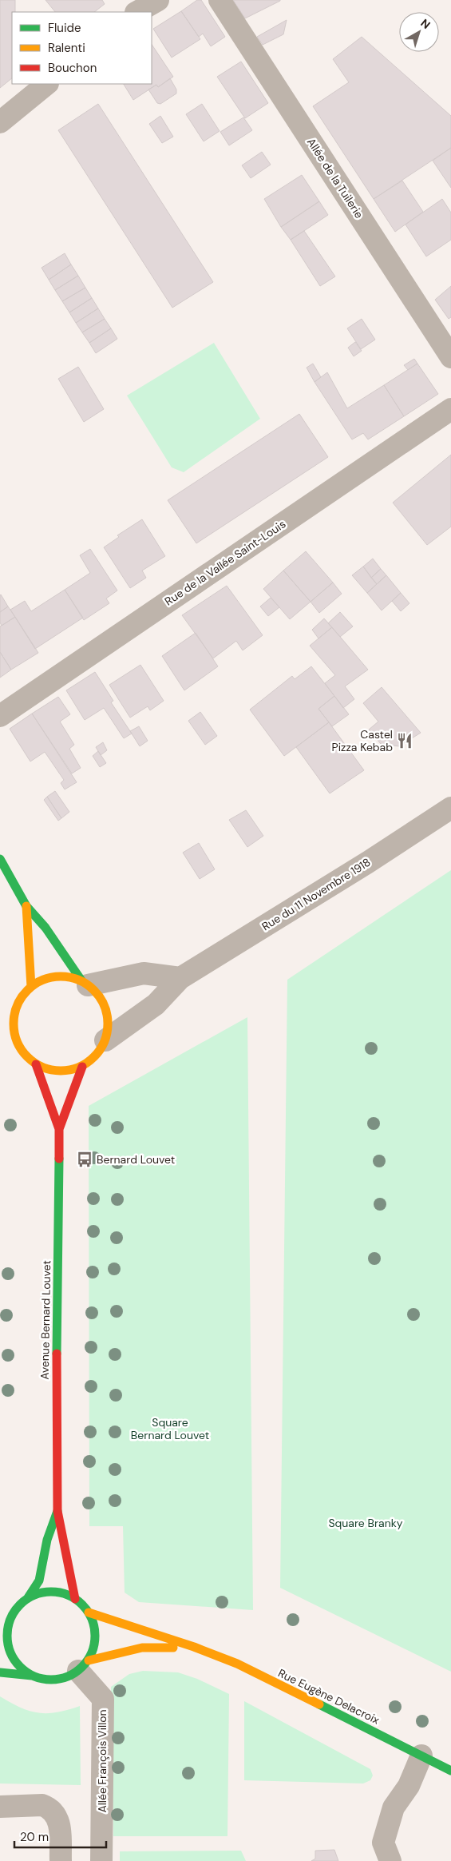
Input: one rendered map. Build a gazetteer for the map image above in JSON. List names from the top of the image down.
{
  "streets": {
    "street": [
      "Allée de la Tuilerie",
      "Rue de la Vallée Saint-Louis",
      "Rue du 11 Novembre 1918",
      "Avenue Bernard Louvet",
      "Rue Eugène Delacroix",
      "Allée François Villon"
    ]
  },
  "crossings": [
    ["Rue du 11 Novembre 1918", "Avenue Bernard Louvet"],
    ["Avenue Bernard Louvet", "Rue Eugène Delacroix"],
    ["Avenue Bernard Louvet", "Allée François Villon"],
    ["Rue Eugène Delacroix", "Allée François Villon"]
  ],
  "parks": ["Square Bernard Louvet", "Square Branky"],
  "places": {
    "restaurant": ["Castel Pizza Kebab"],
    "bus stop": ["Bernard Louvet"]
  },
  "legend": ["Fluide", "Ralenti", "Bouchon"],
  "scale_bar": "20 m",
  "north": "top right"
}
